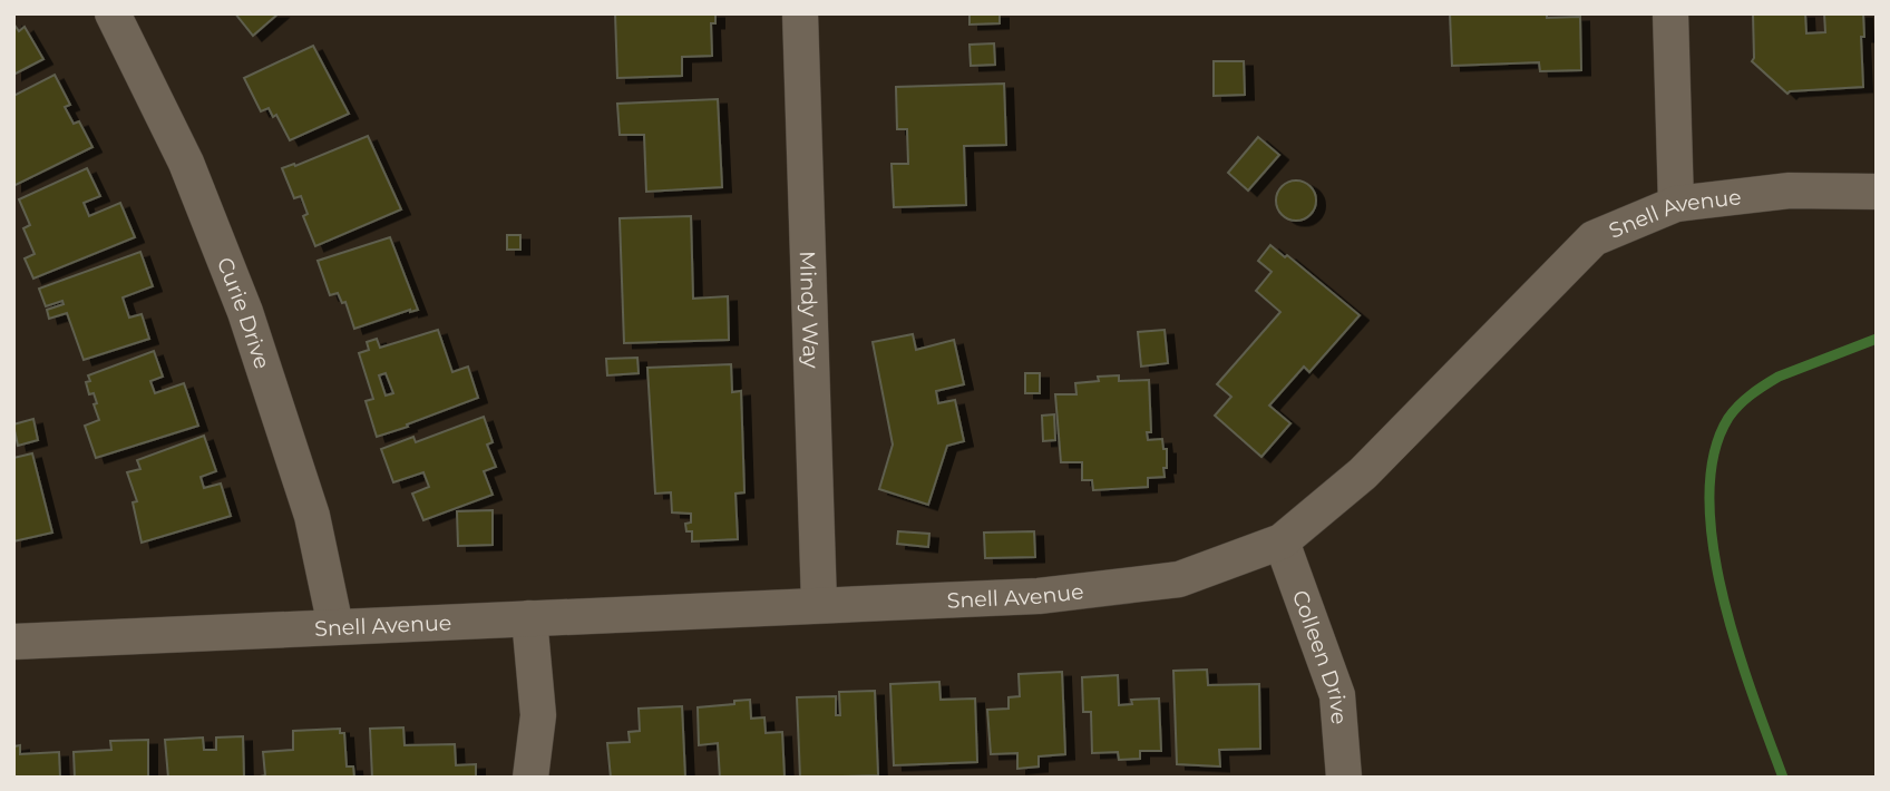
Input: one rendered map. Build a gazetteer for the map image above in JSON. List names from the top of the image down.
{
  "streets": {
    "street": [
      "Snell Avenue",
      "Mindy Way",
      "Curie Drive",
      "Colleen Drive"
    ]
  },
  "crossings": [
    ["Snell Avenue", "Mindy Way"],
    ["Snell Avenue", "Curie Drive"],
    ["Snell Avenue", "Colleen Drive"]
  ]
}
